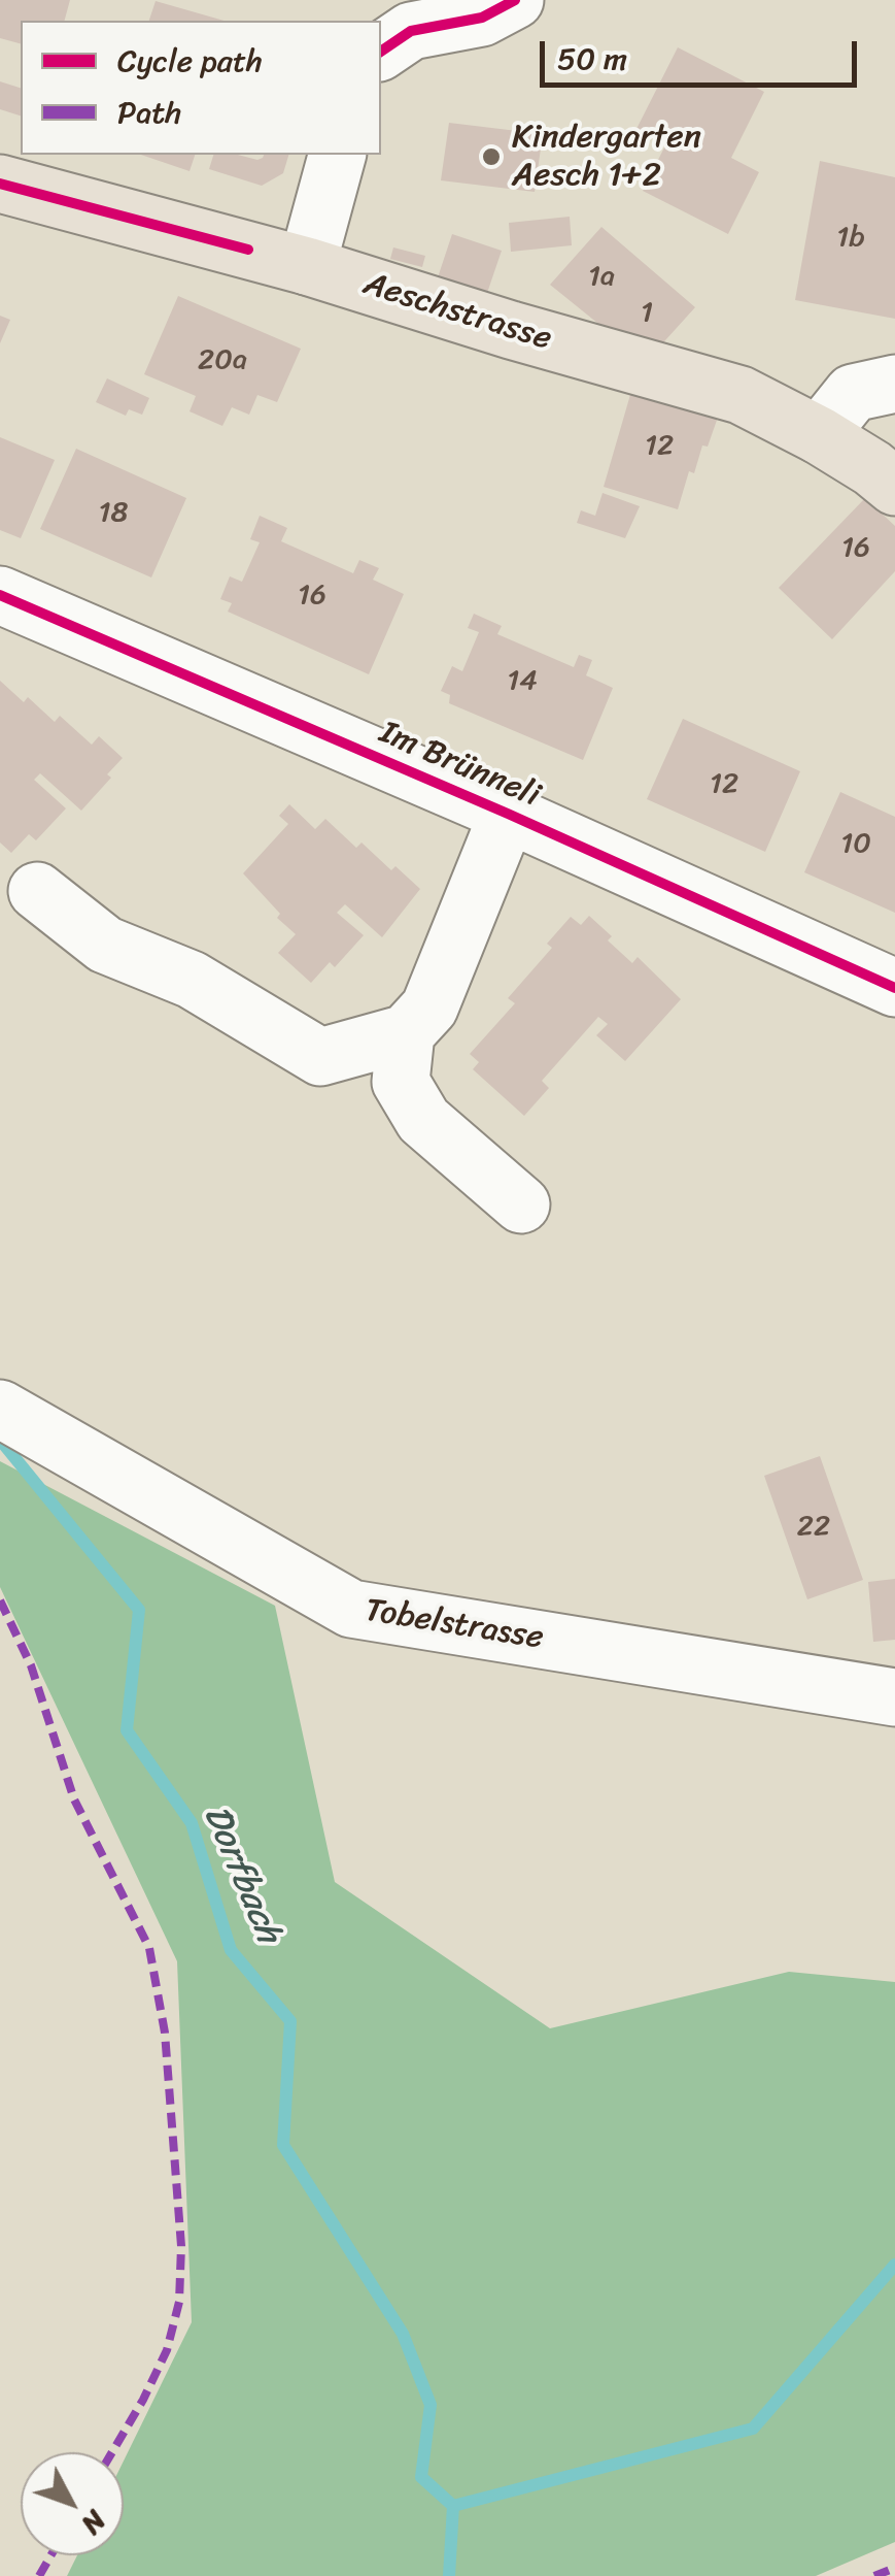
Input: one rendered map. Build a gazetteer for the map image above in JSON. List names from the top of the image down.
{
  "streets": {
    "main road": ["Aeschstrasse"],
    "street": ["Im Brünneli", "Tobelstrasse"]
  },
  "water": ["Dorfbach"],
  "places": ["Kindergarten Aesch 1+2"],
  "house_numbers": [
    "1b",
    "1a",
    "1",
    "20a",
    "12",
    "18",
    "16",
    "16",
    "14",
    "12",
    "10",
    "22"
  ],
  "legend": ["Cycle path", "Path"],
  "scale_bar": "50 m",
  "north": "bottom right"
}
